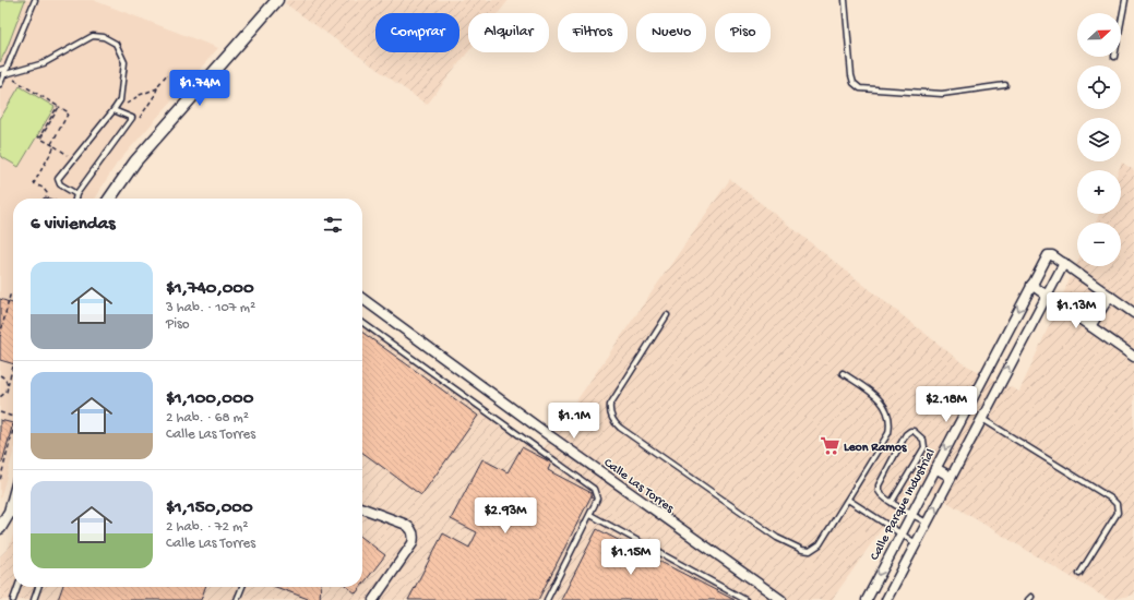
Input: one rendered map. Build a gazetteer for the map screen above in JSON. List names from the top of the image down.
{
  "streets": {
    "street": ["Calle Las Torres", "Calle Parque Industrial"]
  },
  "places": {
    "supermarket": ["Leon Ramos"]
  },
  "north": "right",
  "page": {
    "map_buttons": ["+", "−"],
    "chip": [
      "Comprar",
      "Alquilar",
      "Filtros",
      "Nuevo",
      "Piso"
    ],
    "price": [
      "$1.74M",
      "$1.13M",
      "$2.18M",
      "$1.1M",
      "$2.93M",
      "$1.15M"
    ],
    "heading": "6 viviendas",
    "list": [
      {
        "name": "$1,740,000",
        "note": "3 hab. · 107 m² · Piso"
      },
      {
        "name": "$1,100,000",
        "note": "2 hab. · 68 m² · Calle Las Torres"
      },
      {
        "name": "$1,150,000",
        "note": "2 hab. · 72 m² · Calle Las Torres"
      }
    ]
  }
}
